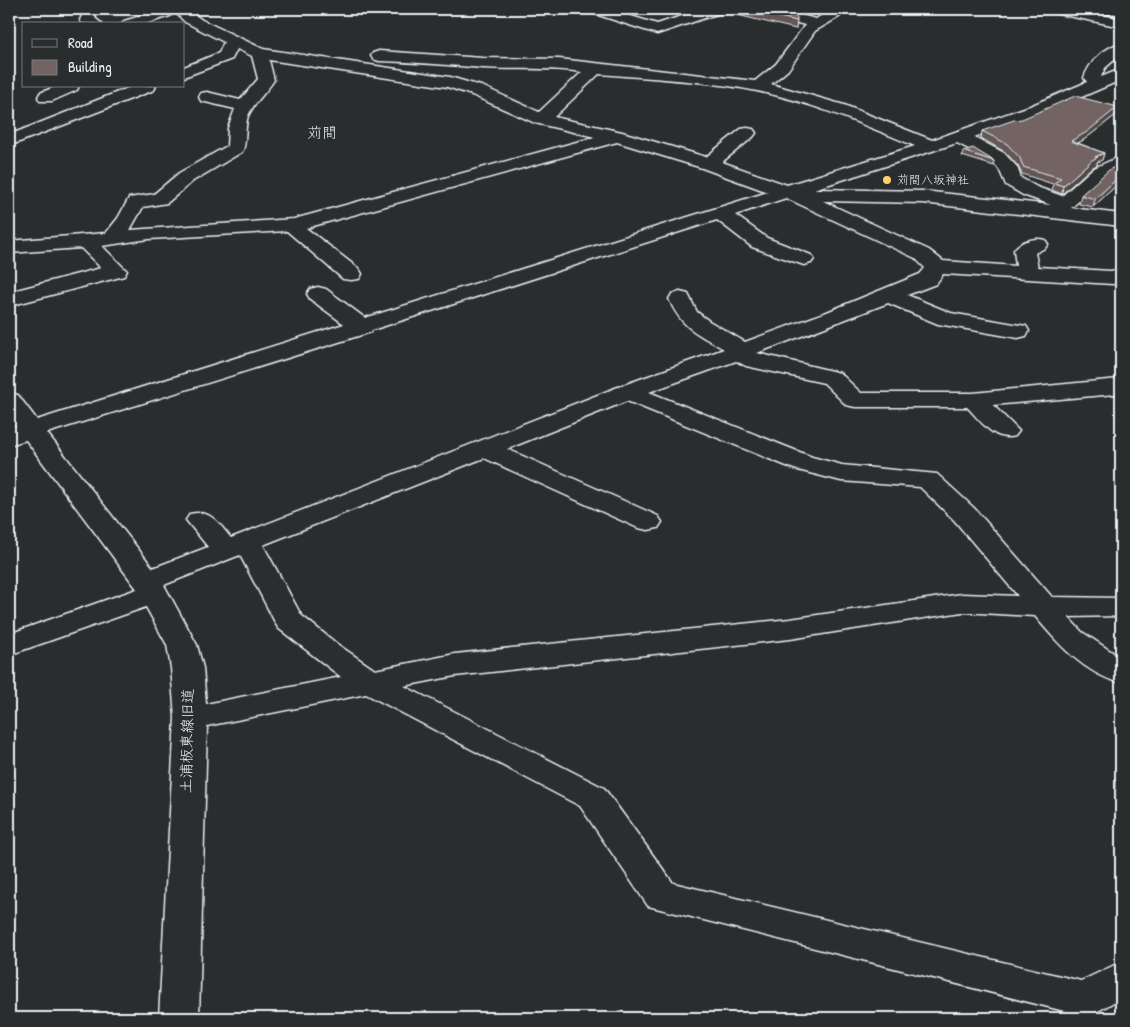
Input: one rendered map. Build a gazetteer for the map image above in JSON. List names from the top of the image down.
{
  "streets": {
    "street": ["土浦板東線旧道"]
  },
  "districts": ["苅間"],
  "places": ["苅間八坂神社"],
  "legend": ["Road", "Building"]
}
